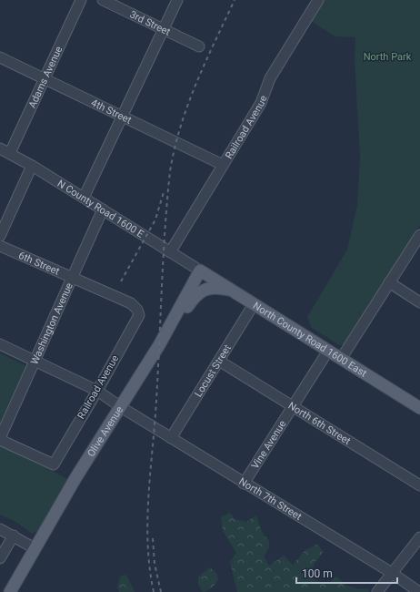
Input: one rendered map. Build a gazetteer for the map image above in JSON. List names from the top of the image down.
{
  "streets": {
    "main road": ["North County Road 1600 East", "Olive Avenue"],
    "street": [
      "3rd Street",
      "Adams Avenue",
      "4th Street",
      "Railroad Avenue",
      "N County Road 1600 E",
      "6th Street",
      "Washington Avenue",
      "Locust Street",
      "North 6th Street",
      "Vine Avenue",
      "North 7th Street"
    ]
  },
  "crossings": [
    ["Adams Avenue", "4th Street"],
    ["Adams Avenue", "N County Road 1600 E"],
    ["4th Street", "Railroad Avenue"],
    ["Railroad Avenue", "N County Road 1600 E"],
    ["Railroad Avenue", "6th Street"],
    ["Railroad Avenue", "Washington Avenue"],
    ["Railroad Avenue", "North 7th Street"],
    ["N County Road 1600 E", "Washington Avenue"],
    ["N County Road 1600 E", "North County Road 1600 East"],
    ["N County Road 1600 E", "Olive Avenue"],
    ["6th Street", "Washington Avenue"],
    ["Washington Avenue", "North 7th Street"],
    ["North County Road 1600 East", "Locust Street"],
    ["North County Road 1600 East", "Olive Avenue"],
    ["North County Road 1600 East", "Vine Avenue"],
    ["Locust Street", "North 6th Street"],
    ["Locust Street", "North 7th Street"],
    ["North 6th Street", "Vine Avenue"],
    ["Olive Avenue", "North 7th Street"],
    ["Vine Avenue", "North 7th Street"]
  ],
  "parks": ["North Park"],
  "scale_bar": "100 m"
}
